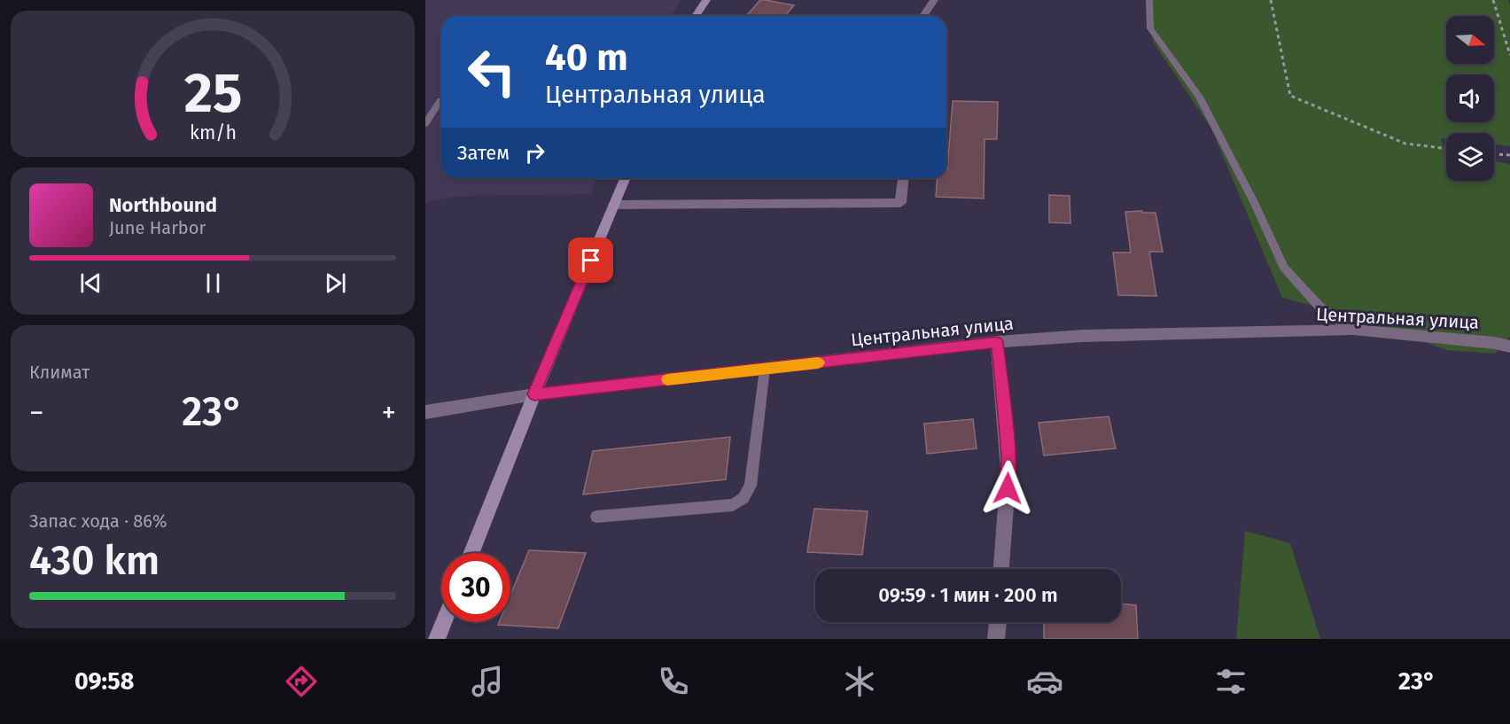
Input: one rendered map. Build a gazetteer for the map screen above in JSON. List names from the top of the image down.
{
  "streets": {
    "street": ["Центральная улица"]
  },
  "north": "right",
  "page": {
    "turn": ["40 m", "Центральная улица"],
    "then": "Затем",
    "song": ["Northbound", "June Harbor"],
    "tile": [
      "Климат",
      ["Запас хода · 86%", "430 km"]
    ],
    "heat": ["−", "23°", "+"],
    "limit": "30",
    "trip": "09:59 · 1 мин · 200 m",
    "tabs": ["09:58", "23°"],
    "gauge": ["25", "km/h"]
  }
}
